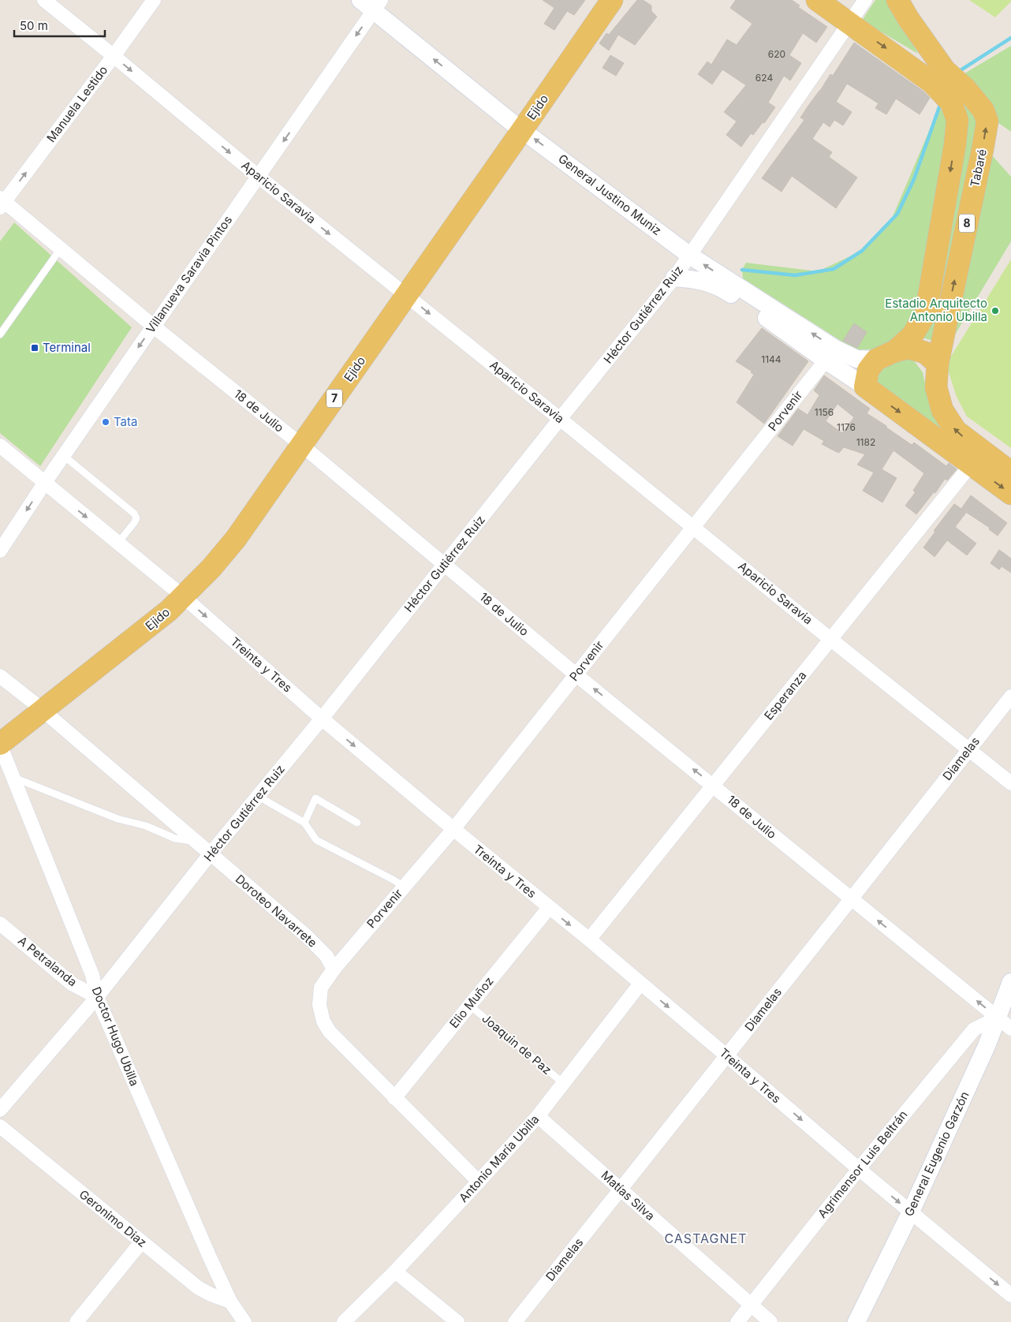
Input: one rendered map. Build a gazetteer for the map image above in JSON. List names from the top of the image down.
{
  "streets": {
    "main road": [
      "Ejido",
      "Tabaré",
      "8",
      "7"
    ],
    "street": [
      "Manuela Lestido",
      "Aparicio Saravia",
      "General Justino Muniz",
      "Villanueva Saravia Pintos",
      "Héctor Gutiérrez Ruiz",
      "18 de Julio",
      "Porvenir",
      "Treinta y Tres",
      "Esperanza",
      "Diamelas",
      "Doroteo Navarrete",
      "A Petralanda",
      "Elio Muñoz",
      "Doctor Hugo Ubilla",
      "General Eugenio Garzón",
      "Antonio María Ubilla",
      "Agrimensor Luis Beltrán",
      "Matías Silva",
      "Geronimo Diaz"
    ],
    "lane": ["Joaquin de Paz"]
  },
  "crossings": [
    ["Manuela Lestido", "Aparicio Saravia"],
    ["Manuela Lestido", "18 de Julio"],
    ["Ejido", "Aparicio Saravia"],
    ["Ejido", "General Justino Muniz"],
    ["Ejido", "18 de Julio"],
    ["Ejido", "Treinta y Tres"],
    ["Ejido", "Doroteo Navarrete"],
    ["Ejido", "Doctor Hugo Ubilla"],
    ["Tabaré", "General Justino Muniz"],
    ["Tabaré", "8"],
    ["Tabaré", "Héctor Gutiérrez Ruiz"],
    ["Aparicio Saravia", "Villanueva Saravia Pintos"],
    ["Aparicio Saravia", "Héctor Gutiérrez Ruiz"],
    ["Aparicio Saravia", "Porvenir"],
    ["Aparicio Saravia", "Esperanza"],
    ["Aparicio Saravia", "Diamelas"],
    ["General Justino Muniz", "8"],
    ["General Justino Muniz", "Villanueva Saravia Pintos"],
    ["General Justino Muniz", "Héctor Gutiérrez Ruiz"],
    ["General Justino Muniz", "Porvenir"],
    ["8", "Héctor Gutiérrez Ruiz"],
    ["8", "Esperanza"],
    ["Villanueva Saravia Pintos", "18 de Julio"],
    ["Villanueva Saravia Pintos", "Treinta y Tres"],
    ["Héctor Gutiérrez Ruiz", "18 de Julio"],
    ["Héctor Gutiérrez Ruiz", "Treinta y Tres"],
    ["Héctor Gutiérrez Ruiz", "Doroteo Navarrete"],
    ["Héctor Gutiérrez Ruiz", "A Petralanda"],
    ["Héctor Gutiérrez Ruiz", "Doctor Hugo Ubilla"],
    ["18 de Julio", "Porvenir"],
    ["18 de Julio", "Esperanza"],
    ["18 de Julio", "Diamelas"],
    ["18 de Julio", "General Eugenio Garzón"],
    ["18 de Julio", "Agrimensor Luis Beltrán"],
    ["Porvenir", "Treinta y Tres"],
    ["Porvenir", "Doroteo Navarrete"],
    ["Treinta y Tres", "Esperanza"],
    ["Treinta y Tres", "Diamelas"],
    ["Treinta y Tres", "Elio Muñoz"],
    ["Treinta y Tres", "General Eugenio Garzón"],
    ["Treinta y Tres", "Antonio María Ubilla"],
    ["Treinta y Tres", "Agrimensor Luis Beltrán"],
    ["Diamelas", "Matías Silva"],
    ["A Petralanda", "Doctor Hugo Ubilla"],
    ["Elio Muñoz", "Joaquin de Paz"],
    ["Doctor Hugo Ubilla", "Geronimo Diaz"],
    ["Joaquin de Paz", "Antonio María Ubilla"],
    ["General Eugenio Garzón", "Agrimensor Luis Beltrán"],
    ["Antonio María Ubilla", "Matías Silva"],
    ["Agrimensor Luis Beltrán", "Matías Silva"]
  ],
  "one_way": [
    "Manuela Lestido",
    "Aparicio Saravia",
    "Villanueva Saravia Pintos",
    "Treinta y Tres"
  ],
  "districts": ["CASTAGNET"],
  "places": {
    "other": ["Estadio Arquitecto Antonio Ubilla", "Tata"],
    "transit": ["Terminal"]
  },
  "house_numbers": [
    "620",
    "624",
    "1144",
    "1156",
    "1176",
    "1182"
  ],
  "scale_bar": "50 m"
}
